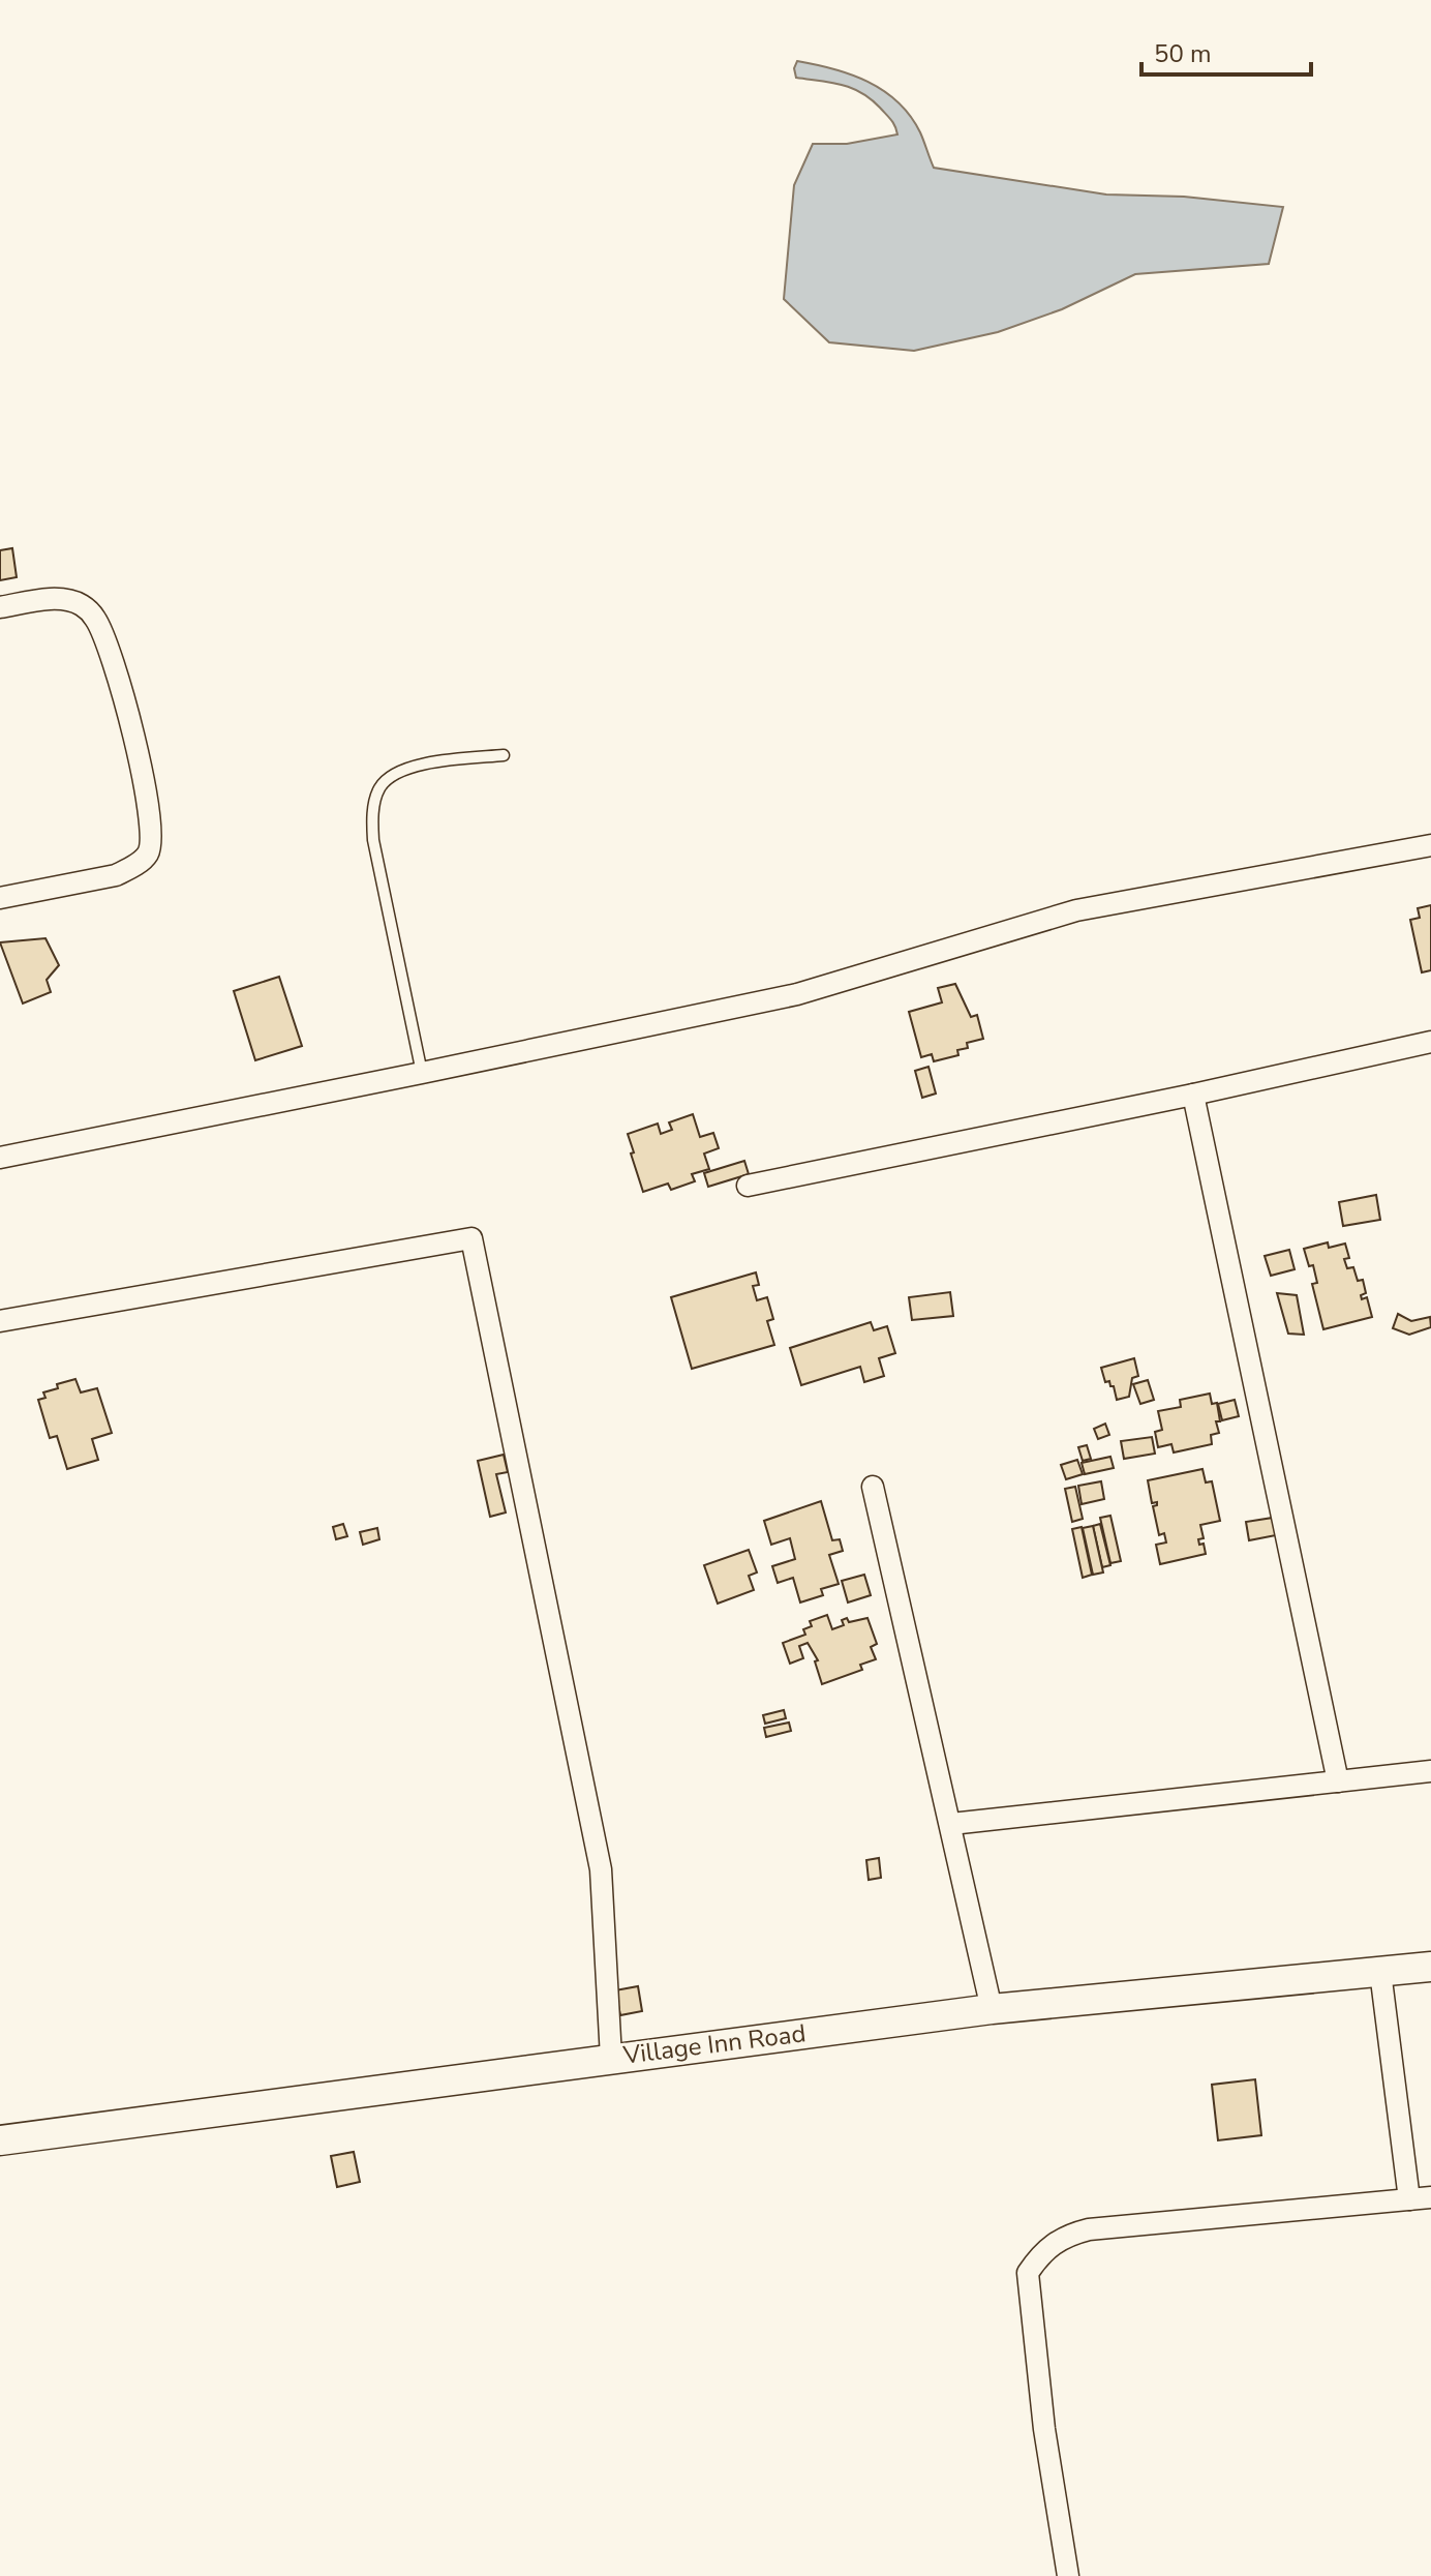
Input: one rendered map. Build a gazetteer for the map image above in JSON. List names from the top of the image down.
{
  "streets": {
    "street": ["Village Inn Road"]
  },
  "scale_bar": "50 m"
}
